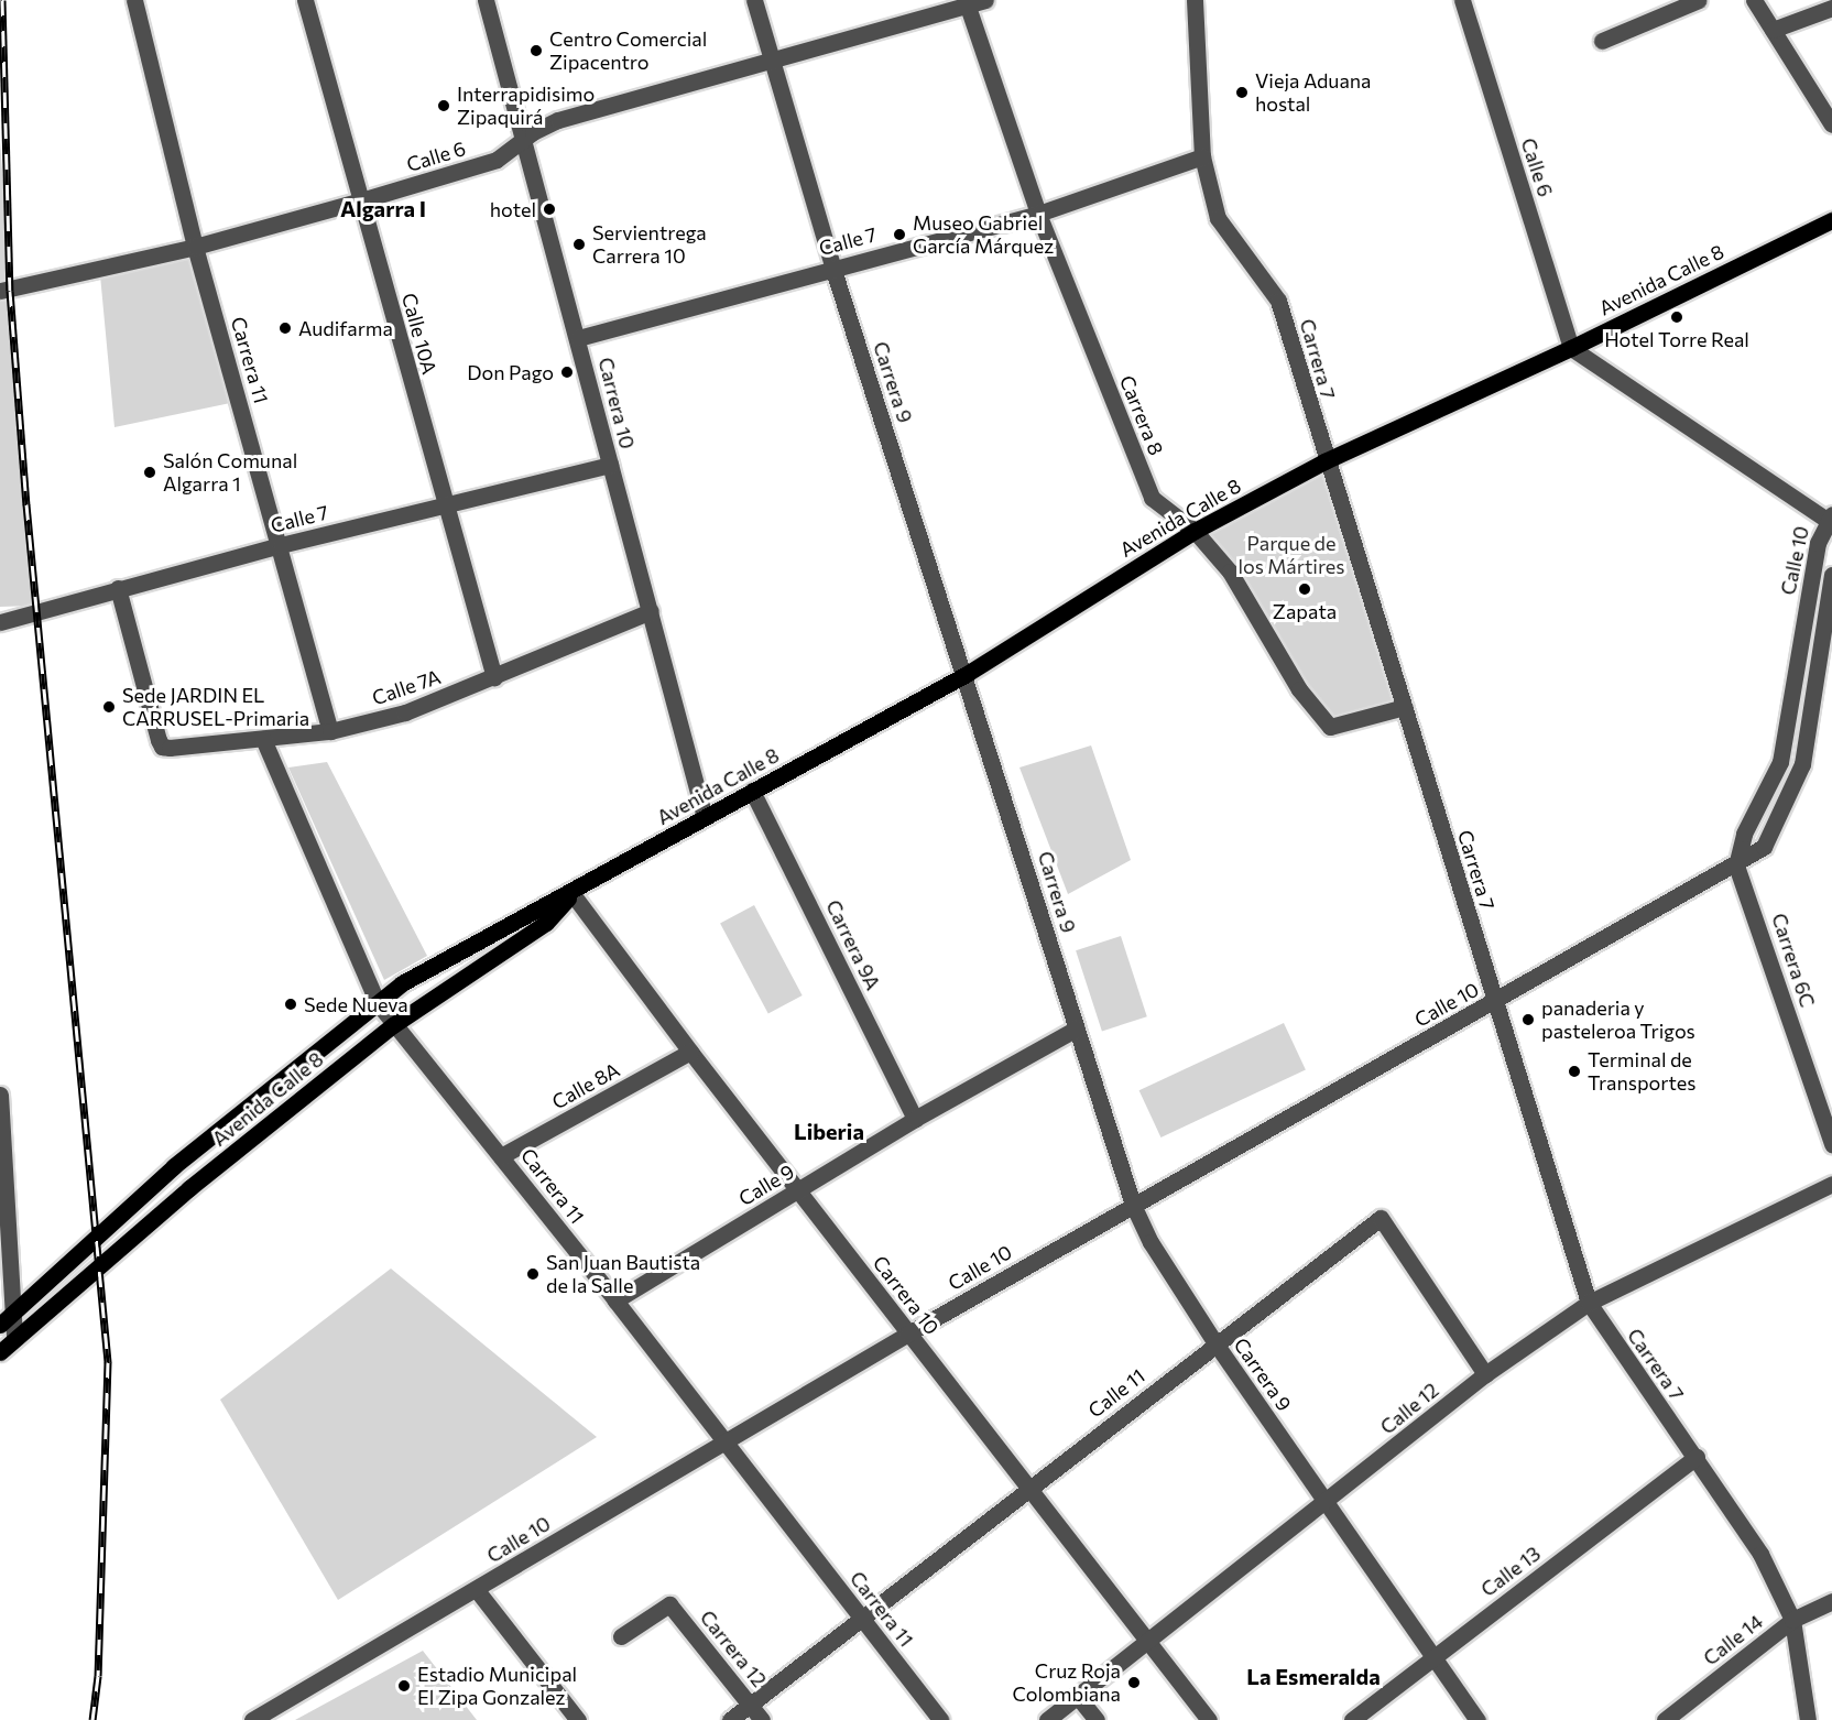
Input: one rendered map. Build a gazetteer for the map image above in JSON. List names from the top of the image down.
{
  "streets": {
    "main road": ["Avenida Calle 8"],
    "street": [
      "Calle 6",
      "Calle 7",
      "Calle 10A",
      "Carrera 7",
      "Carrera 11",
      "Carrera 9",
      "Carrera 10",
      "Carrera 8",
      "Calle 10",
      "Calle 7A",
      "Carrera 9A",
      "Carrera 6C",
      "Calle 8A",
      "Calle 9",
      "Calle 11",
      "Calle 12",
      "Calle 13",
      "Calle 14",
      "Carrera 12"
    ]
  },
  "crossings": [
    ["Calle 6", "Avenida Calle 8"],
    ["Calle 6", "Calle 10A"],
    ["Calle 6", "Carrera 11"],
    ["Calle 6", "Carrera 9"],
    ["Calle 6", "Carrera 10"],
    ["Calle 6", "Carrera 8"],
    ["Calle 6", "Calle 10"],
    ["Calle 7", "Calle 10A"],
    ["Calle 7", "Carrera 7"],
    ["Calle 7", "Carrera 11"],
    ["Calle 7", "Carrera 9"],
    ["Calle 7", "Carrera 10"],
    ["Calle 7", "Carrera 8"],
    ["Calle 7", "Calle 7A"],
    ["Avenida Calle 8", "Carrera 7"],
    ["Avenida Calle 8", "Carrera 11"],
    ["Avenida Calle 8", "Carrera 9"],
    ["Avenida Calle 8", "Carrera 10"],
    ["Avenida Calle 8", "Carrera 8"],
    ["Avenida Calle 8", "Calle 10"],
    ["Avenida Calle 8", "Carrera 9A"],
    ["Calle 10A", "Calle 7A"],
    ["Carrera 7", "Carrera 8"],
    ["Carrera 7", "Calle 10"],
    ["Carrera 7", "Calle 12"],
    ["Carrera 7", "Calle 13"],
    ["Carrera 7", "Calle 14"],
    ["Carrera 11", "Calle 10"],
    ["Carrera 11", "Calle 7A"],
    ["Carrera 11", "Calle 8A"],
    ["Carrera 11", "Calle 9"],
    ["Carrera 11", "Calle 11"],
    ["Carrera 9", "Calle 10"],
    ["Carrera 9", "Calle 9"],
    ["Carrera 9", "Calle 11"],
    ["Carrera 9", "Calle 12"],
    ["Carrera 9", "Calle 13"],
    ["Carrera 10", "Calle 10"],
    ["Carrera 10", "Calle 7A"],
    ["Carrera 10", "Calle 8A"],
    ["Carrera 10", "Calle 9"],
    ["Carrera 10", "Calle 11"],
    ["Carrera 10", "Calle 12"],
    ["Calle 10", "Carrera 6C"],
    ["Carrera 9A", "Calle 9"],
    ["Calle 11", "Calle 12"],
    ["Calle 11", "Carrera 12"]
  ],
  "districts": ["Algarra I", "Liberia", "La Esmeralda"],
  "parks": ["Parque de los Mártires"],
  "places": [
    "Centro Comercial Zipacentro",
    "Vieja Aduana hostal",
    "Interrapidisimo Zipaquirá",
    "hotel",
    "Museo Gabriel García Márquez",
    "Servientrega Carrera 10",
    "Hotel Torre Real",
    "Audifarma",
    "Don Pago",
    "Salón Comunal Algarra 1",
    "Zapata",
    "Sede JARDIN EL CARRUSEL-Primaria",
    "Sede Nueva",
    "panaderia y pasteleroa Trigos",
    "Terminal de Transportes",
    "San Juan Bautista de la Salle",
    "Cruz Roja Colombiana",
    "Estadio Municipal El Zipa Gonzalez"
  ]
}
